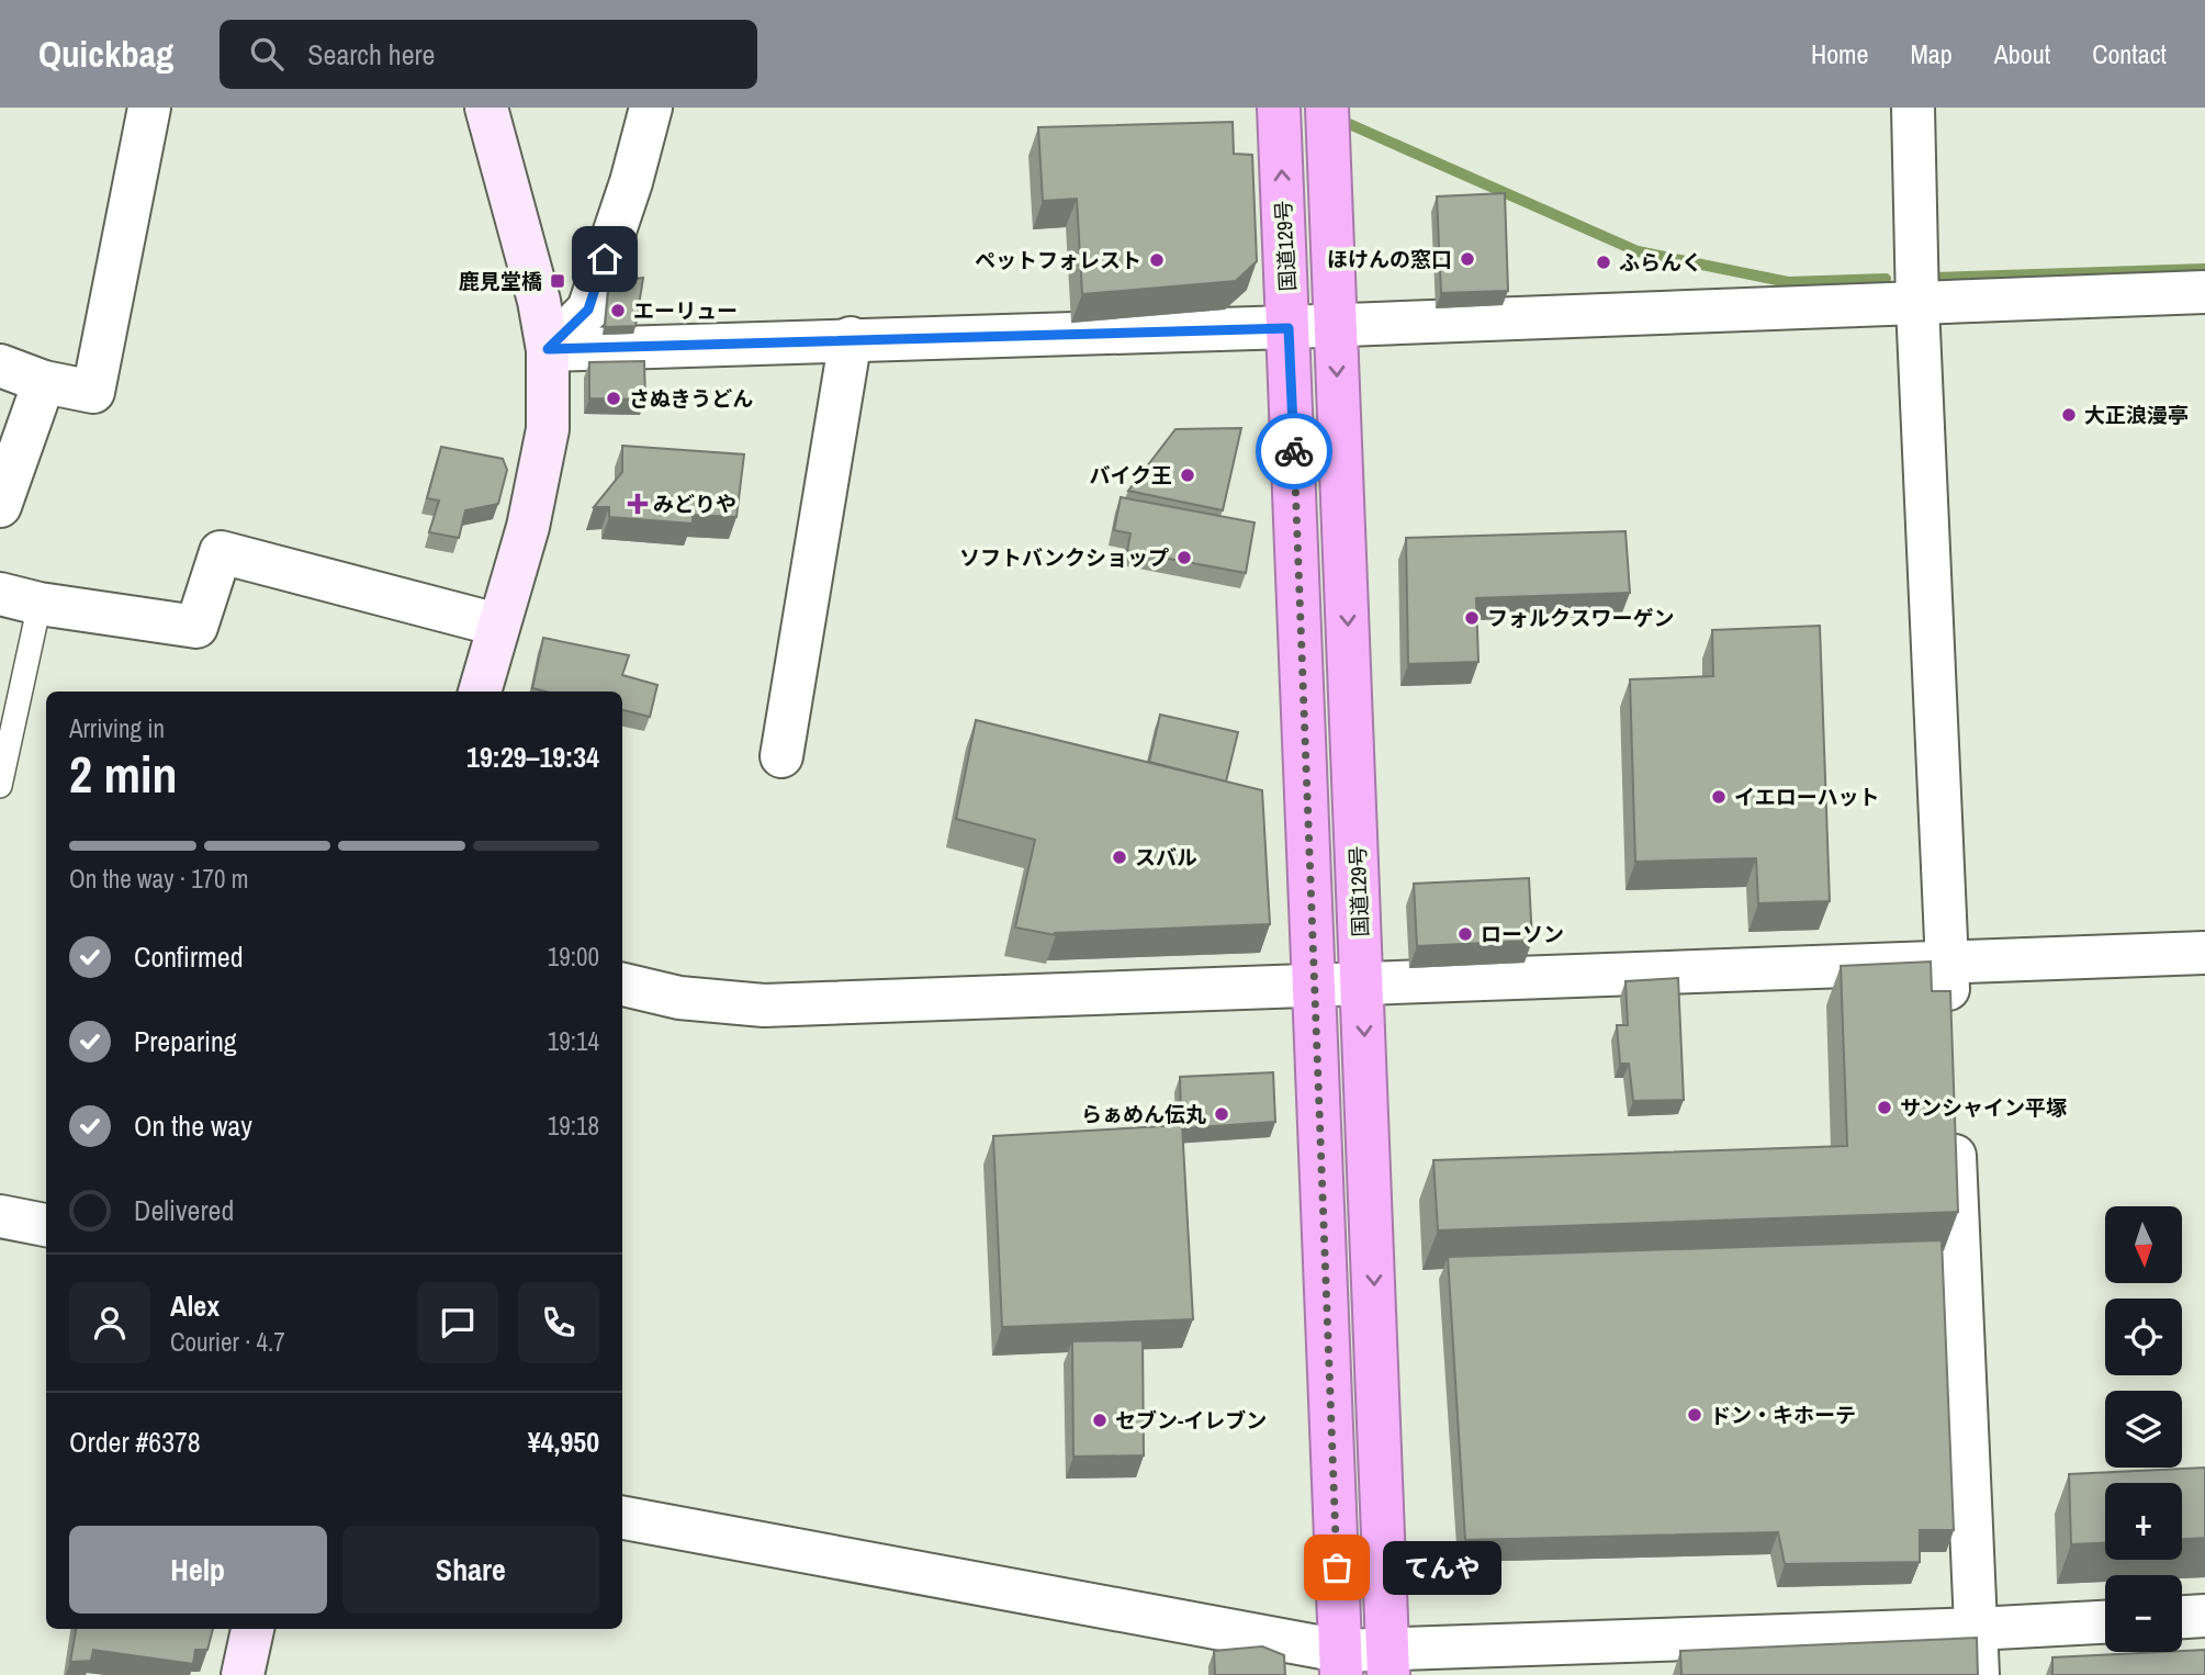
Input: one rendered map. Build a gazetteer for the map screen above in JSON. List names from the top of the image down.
{
  "streets": {
    "highway": ["国道129号"]
  },
  "places": {
    "other": [
      "ほけんの窓口",
      "ペットフォレスト",
      "ふらんく",
      "エーリュー",
      "さぬきうどん",
      "大正浪漫亭",
      "バイク王",
      "ソフトバンクショップ",
      "フォルクスワーゲン",
      "イエローハット",
      "スバル",
      "ローソン",
      "サンシャイン平塚",
      "らぁめん伝丸",
      "ドン・キホーテ",
      "セブン-イレブン",
      "てんや"
    ],
    "transit": ["鹿見堂橋"],
    "health": ["みどりや"]
  },
  "north": "bottom",
  "page": {
    "header": "Quickbag",
    "search": "Search here",
    "nav": [
      "Home",
      "Map",
      "About",
      "Contact"
    ],
    "heading": ["2 min", "Arriving in", "19:29–19:34"],
    "panel": [
      "Alex",
      "Courier · 4.7",
      "Order #6378",
      "¥4,950"
    ],
    "bar": "On the way · 170 m",
    "list": [
      ["Confirmed", "19:00"],
      ["Preparing", "19:14"],
      ["On the way", "19:18"],
      "Delivered"
    ],
    "map_buttons": ["+", "−"],
    "buttons": ["Help", "Share"],
    "bubble": "てんや"
  }
}
